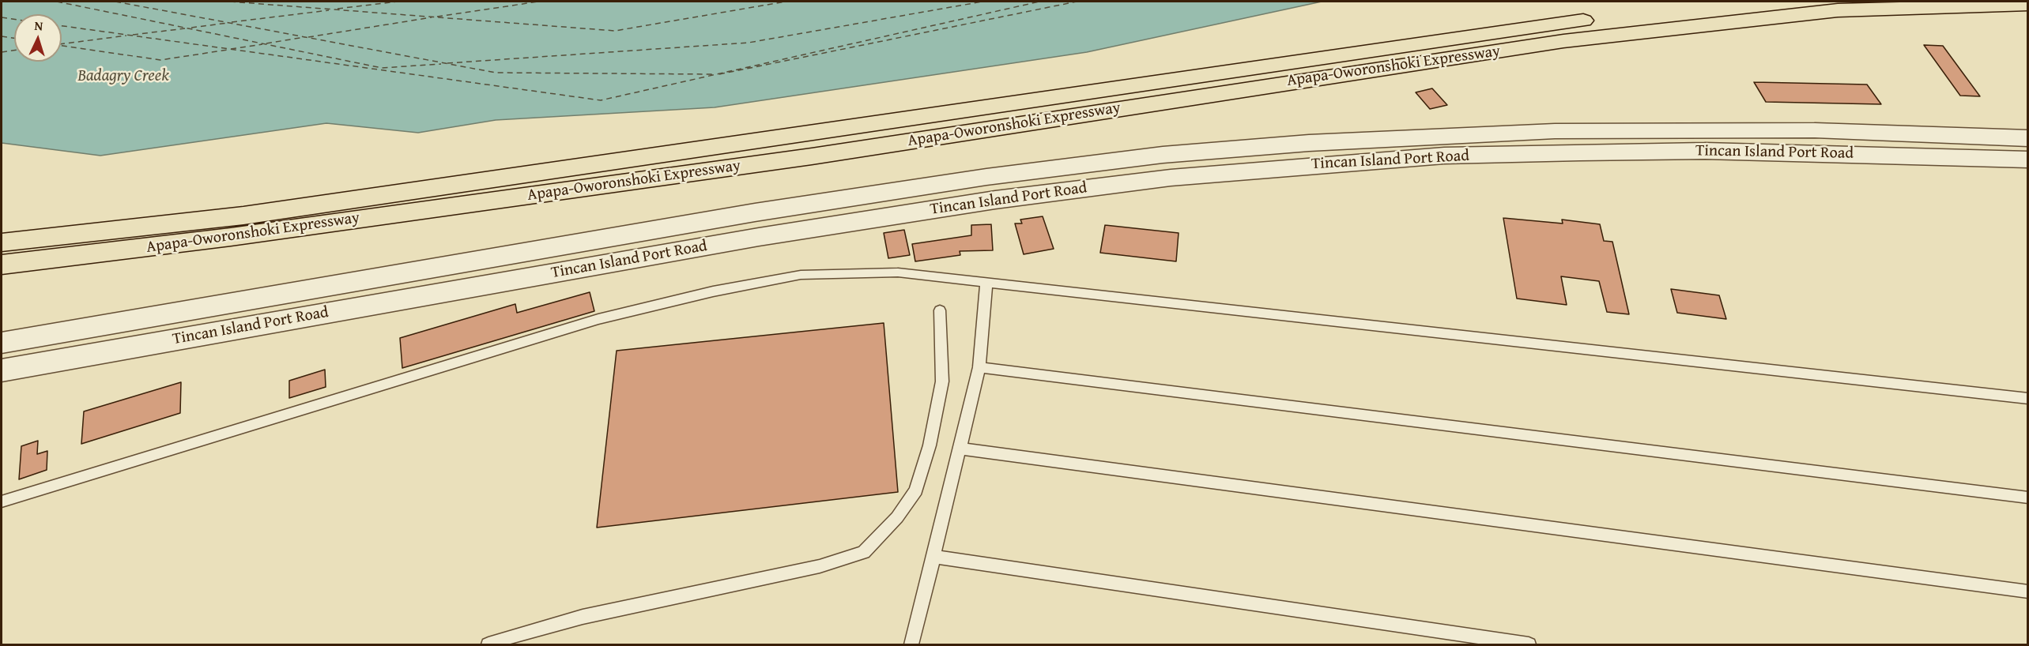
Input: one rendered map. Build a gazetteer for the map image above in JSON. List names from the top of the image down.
{
  "streets": {
    "highway": ["Apapa-Oworonshoki Expressway"],
    "street": ["Tincan Island Port Road"]
  },
  "water": ["Badagry Creek"],
  "north": "top"
}
